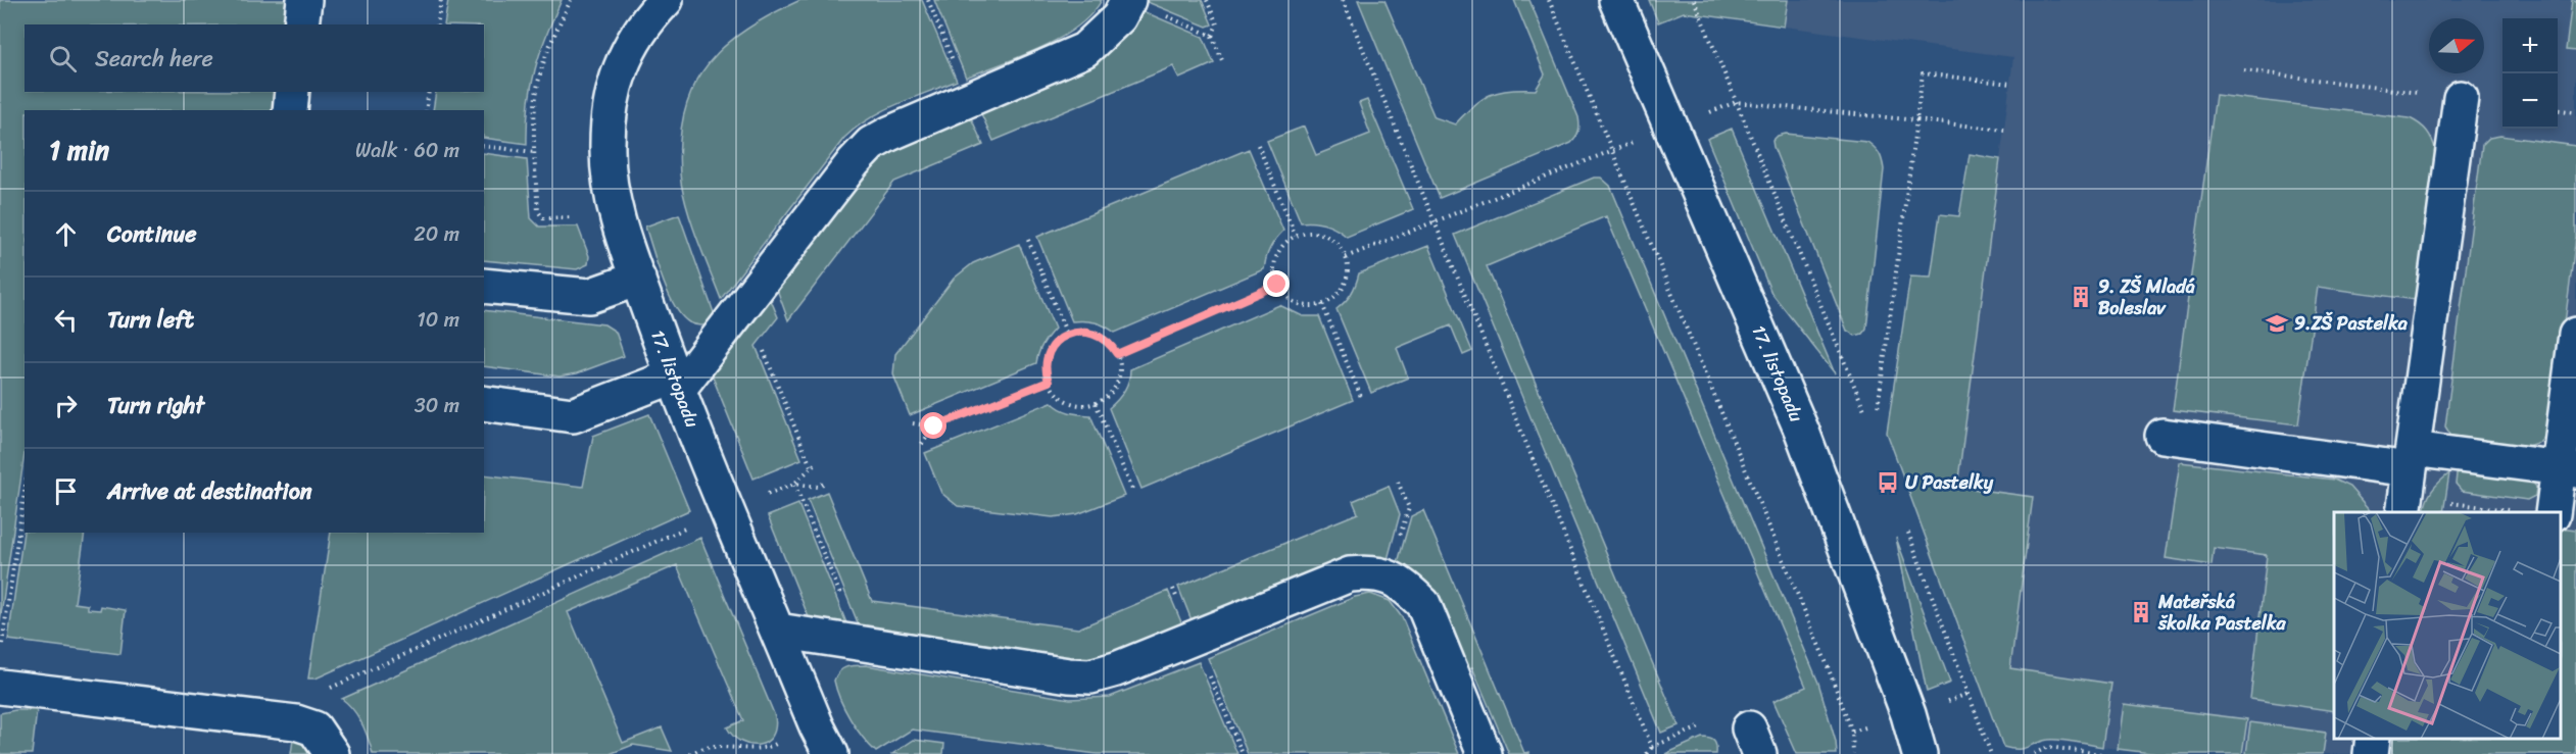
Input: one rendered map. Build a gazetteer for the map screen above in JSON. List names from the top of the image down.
{
  "streets": {
    "street": ["17. listopadu"]
  },
  "places": {
    "building": ["9. ZŠ Mladá Boleslav", "Mateřská školka Pastelka"],
    "school or university": ["9.ZŠ Pastelka"],
    "bus stop": ["U Pastelky"]
  },
  "north": "right",
  "page": {
    "map_buttons": ["+", "−"],
    "search": "Search here",
    "heading": ["1 min", "Walk · 60 m"],
    "list": [
      ["Continue", "20 m"],
      ["Turn left", "10 m"],
      ["Turn right", "30 m"],
      "Arrive at destination"
    ]
  }
}
